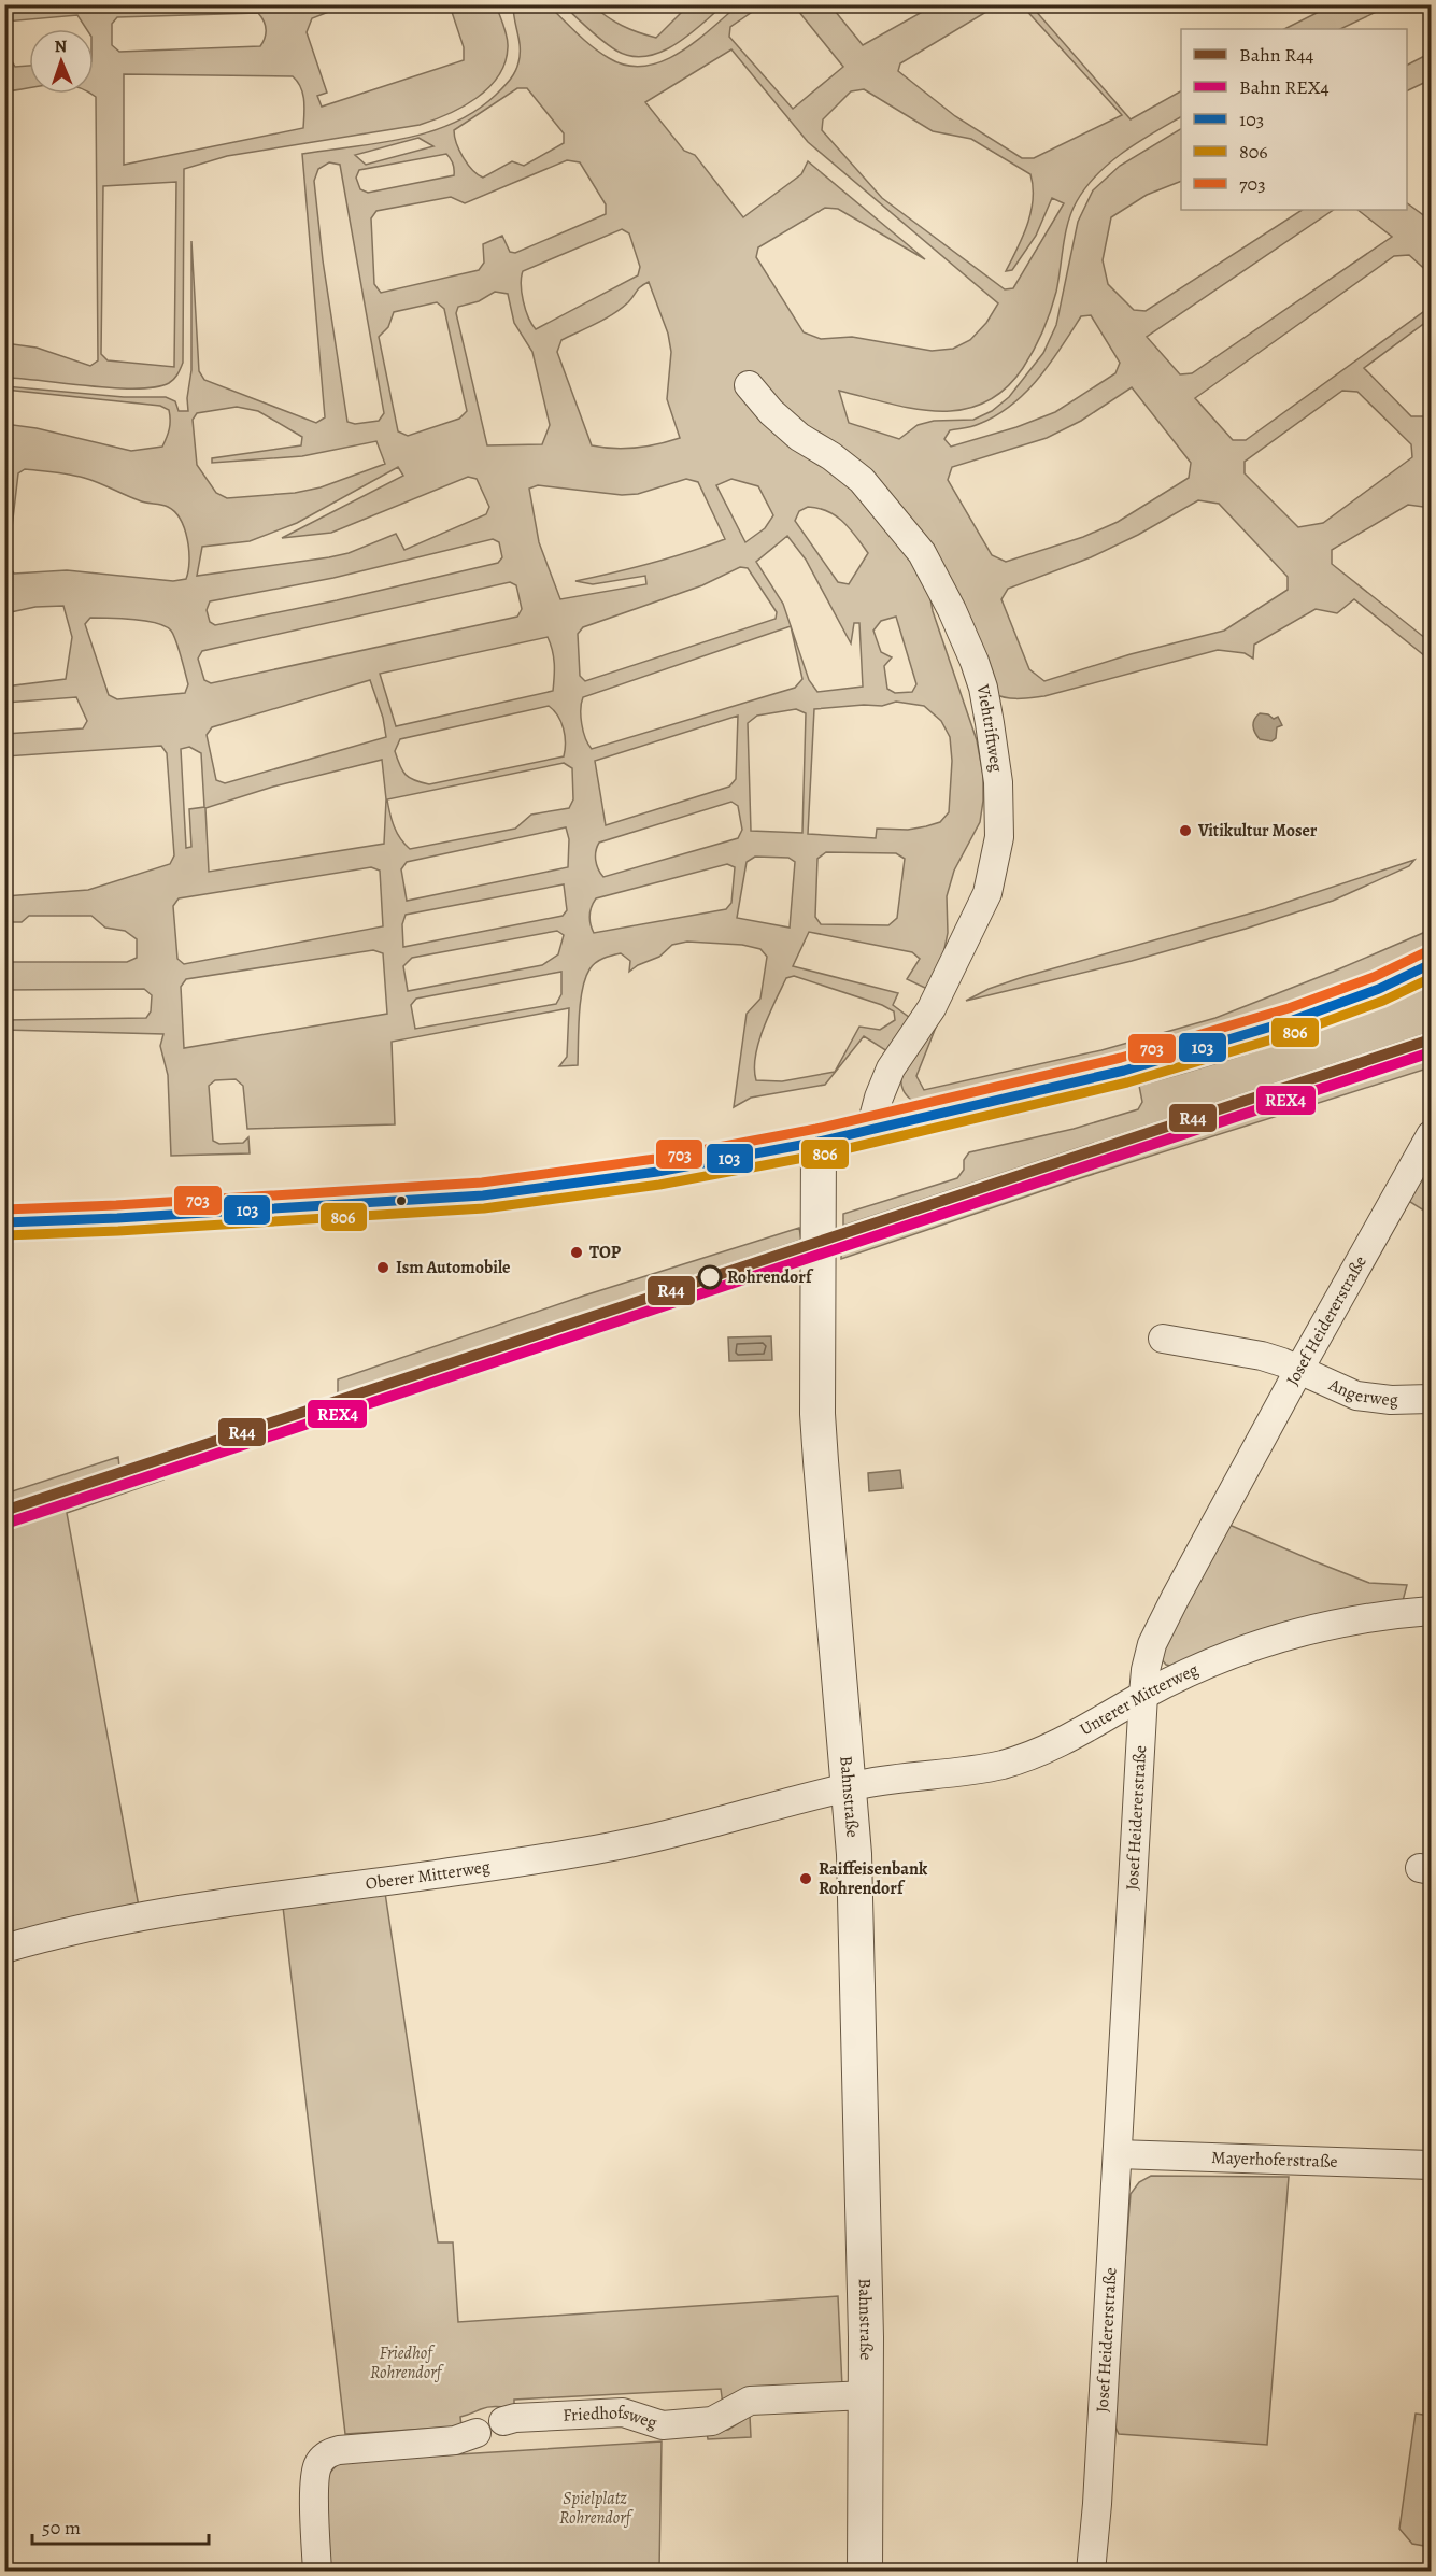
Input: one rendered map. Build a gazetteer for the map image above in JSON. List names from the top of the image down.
{
  "streets": {
    "street": [
      "Viehtriftweg",
      "Josef Heidererstraße",
      "Angerweg",
      "Unterer Mitterweg",
      "Bahnstraße",
      "Oberer Mitterweg",
      "Mayerhoferstraße",
      "Friedhofsweg"
    ]
  },
  "crossings": [
    ["Josef Heidererstraße", "Angerweg"],
    ["Josef Heidererstraße", "Unterer Mitterweg"],
    ["Josef Heidererstraße", "Mayerhoferstraße"],
    ["Unterer Mitterweg", "Bahnstraße"],
    ["Unterer Mitterweg", "Oberer Mitterweg"],
    ["Bahnstraße", "Oberer Mitterweg"],
    ["Bahnstraße", "Friedhofsweg"]
  ],
  "parks": ["Friedhof Rohrendorf", "Spielplatz Rohrendorf"],
  "places": [
    "Vitikultur Moser",
    "TOP",
    "Ism Automobile",
    "Rohrendorf",
    "Raiffeisenbank Rohrendorf"
  ],
  "lines": [
    "transit line 703",
    "transit line 103",
    "transit line 806",
    "rail line R44",
    "rail line REX4"
  ],
  "legend": [
    "Bahn R44",
    "Bahn REX4",
    "103",
    "806",
    "703"
  ],
  "scale_bar": "50 m",
  "north": "top"
}
